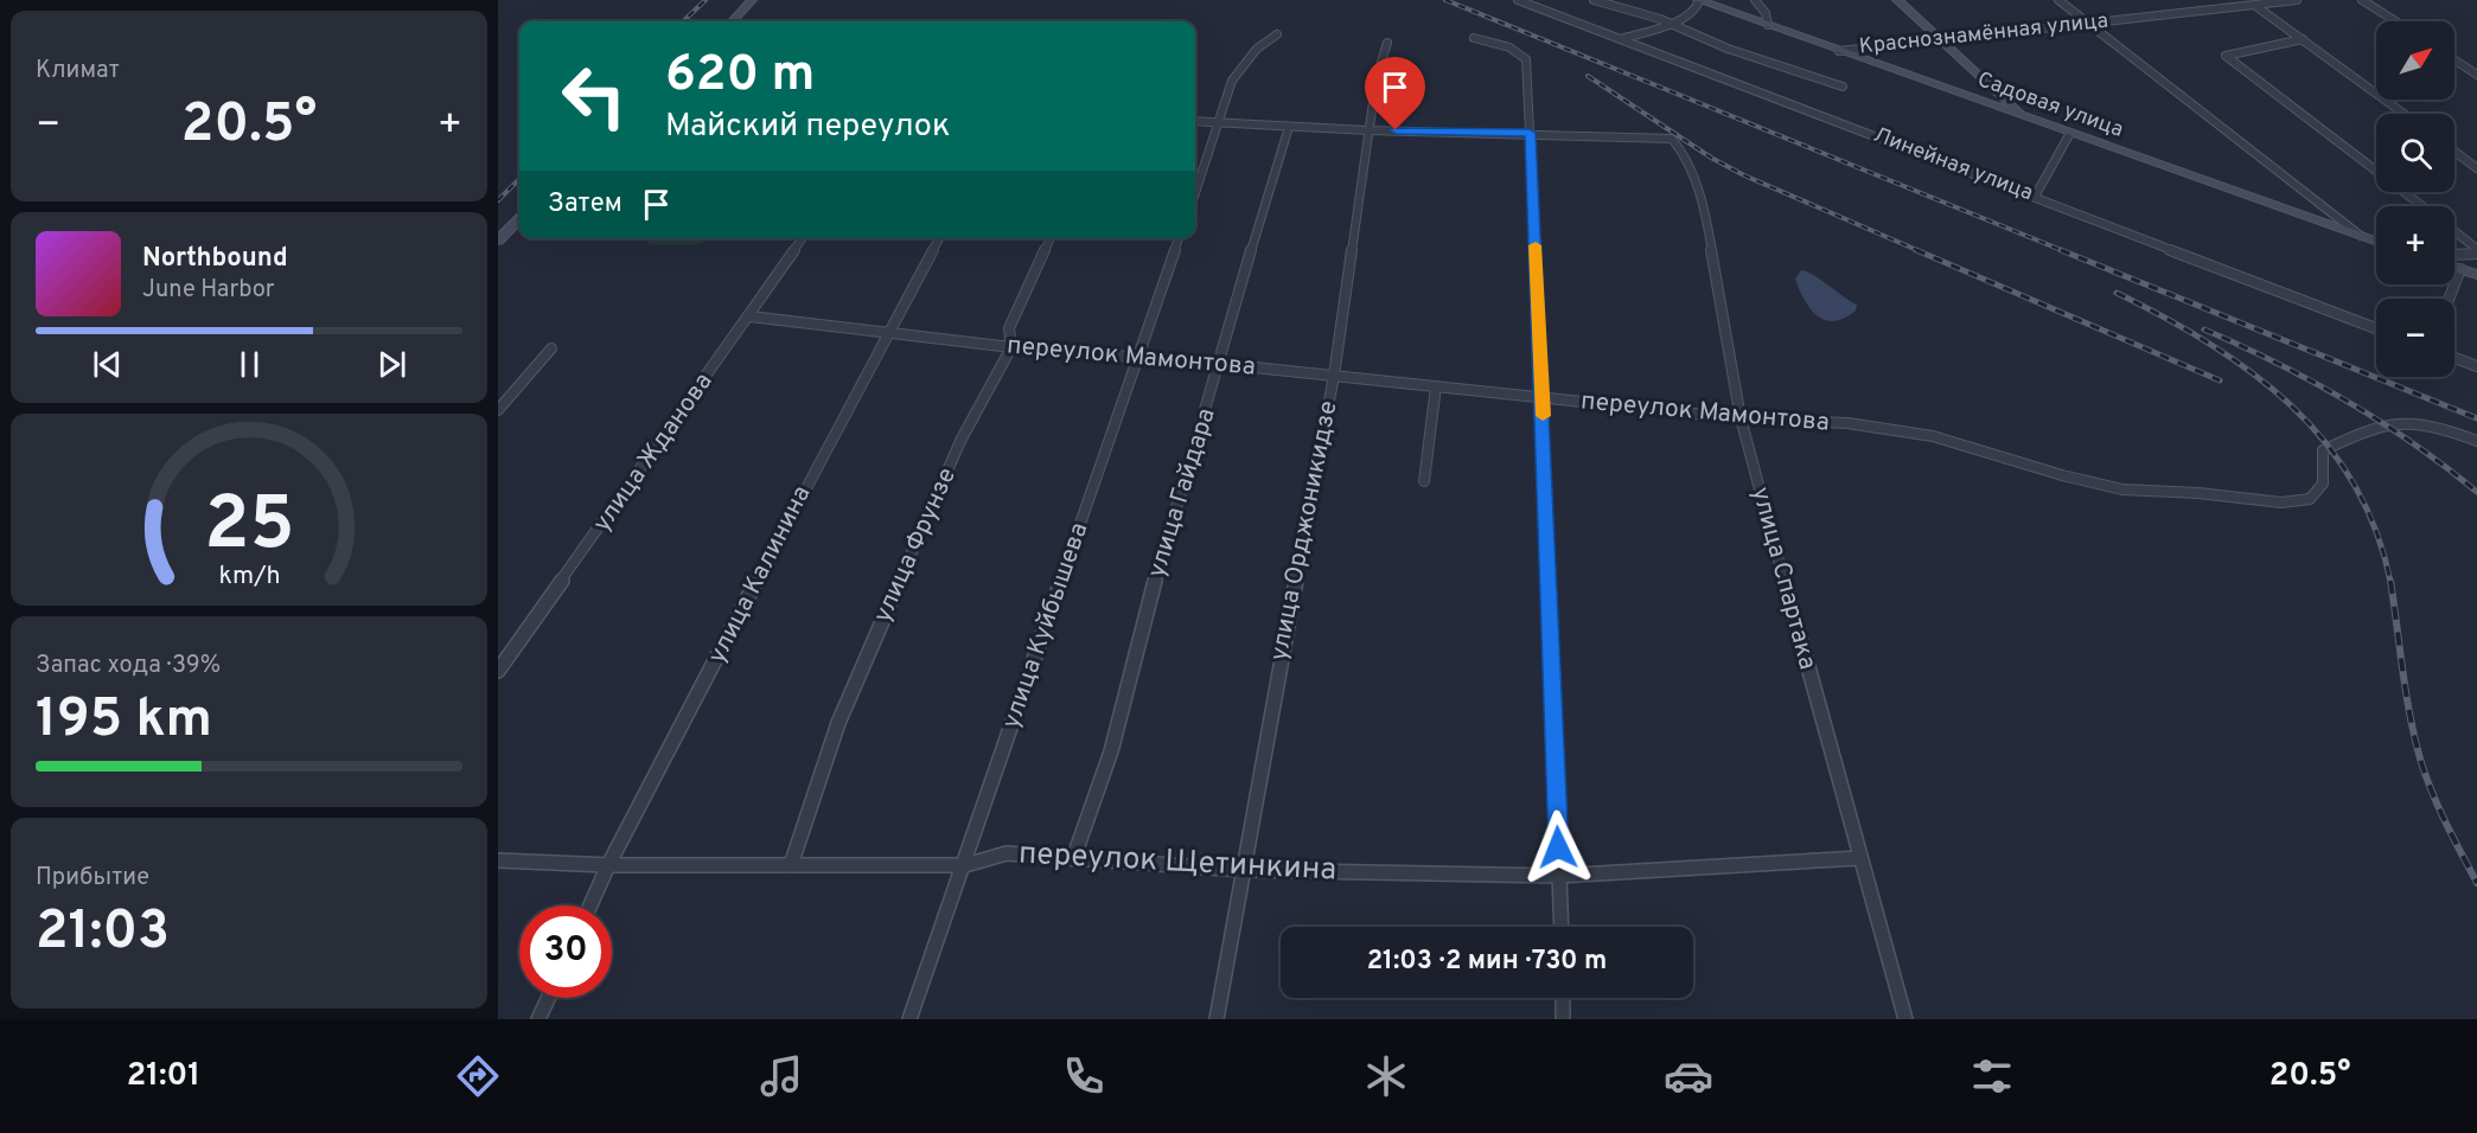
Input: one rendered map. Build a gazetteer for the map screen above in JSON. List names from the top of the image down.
{
  "streets": {
    "street": [
      "Краснознамённая улица",
      "Садовая улица",
      "Линейная улица",
      "переулок Мамонтова",
      "улица Жданова",
      "улица Гайдара",
      "улица Орджоникидзе",
      "улица Фрунзе",
      "улица Калинина",
      "улица Спартака",
      "улица Куйбышева",
      "переулок Щетинкина"
    ]
  },
  "crossings": [
    ["Краснознамённая улица", "Садовая улица"],
    ["переулок Мамонтова", "улица Жданова"],
    ["переулок Мамонтова", "улица Гайдара"],
    ["переулок Мамонтова", "улица Орджоникидзе"],
    ["переулок Мамонтова", "улица Фрунзе"],
    ["переулок Мамонтова", "улица Калинина"],
    ["переулок Мамонтова", "улица Спартака"],
    ["переулок Мамонтова", "улица Куйбышева"],
    ["улица Гайдара", "переулок Щетинкина"],
    ["улица Орджоникидзе", "переулок Щетинкина"],
    ["улица Фрунзе", "переулок Щетинкина"],
    ["улица Калинина", "переулок Щетинкина"],
    ["улица Спартака", "переулок Щетинкина"],
    ["улица Куйбышева", "переулок Щетинкина"]
  ],
  "north": "top right",
  "page": {
    "tile": [
      "Климат",
      ["Запас хода · 39%", "195 km"],
      ["Прибытие", "21:03"]
    ],
    "map_buttons": ["+", "−"],
    "turn": ["620 m", "Майский переулок"],
    "heat": ["−", "20.5°", "+"],
    "then": "Затем",
    "song": ["Northbound", "June Harbor"],
    "limit": "30",
    "trip": "21:03 · 2 мин · 730 m",
    "tabs": ["21:01", "20.5°"],
    "gauge": ["25", "km/h"]
  }
}
